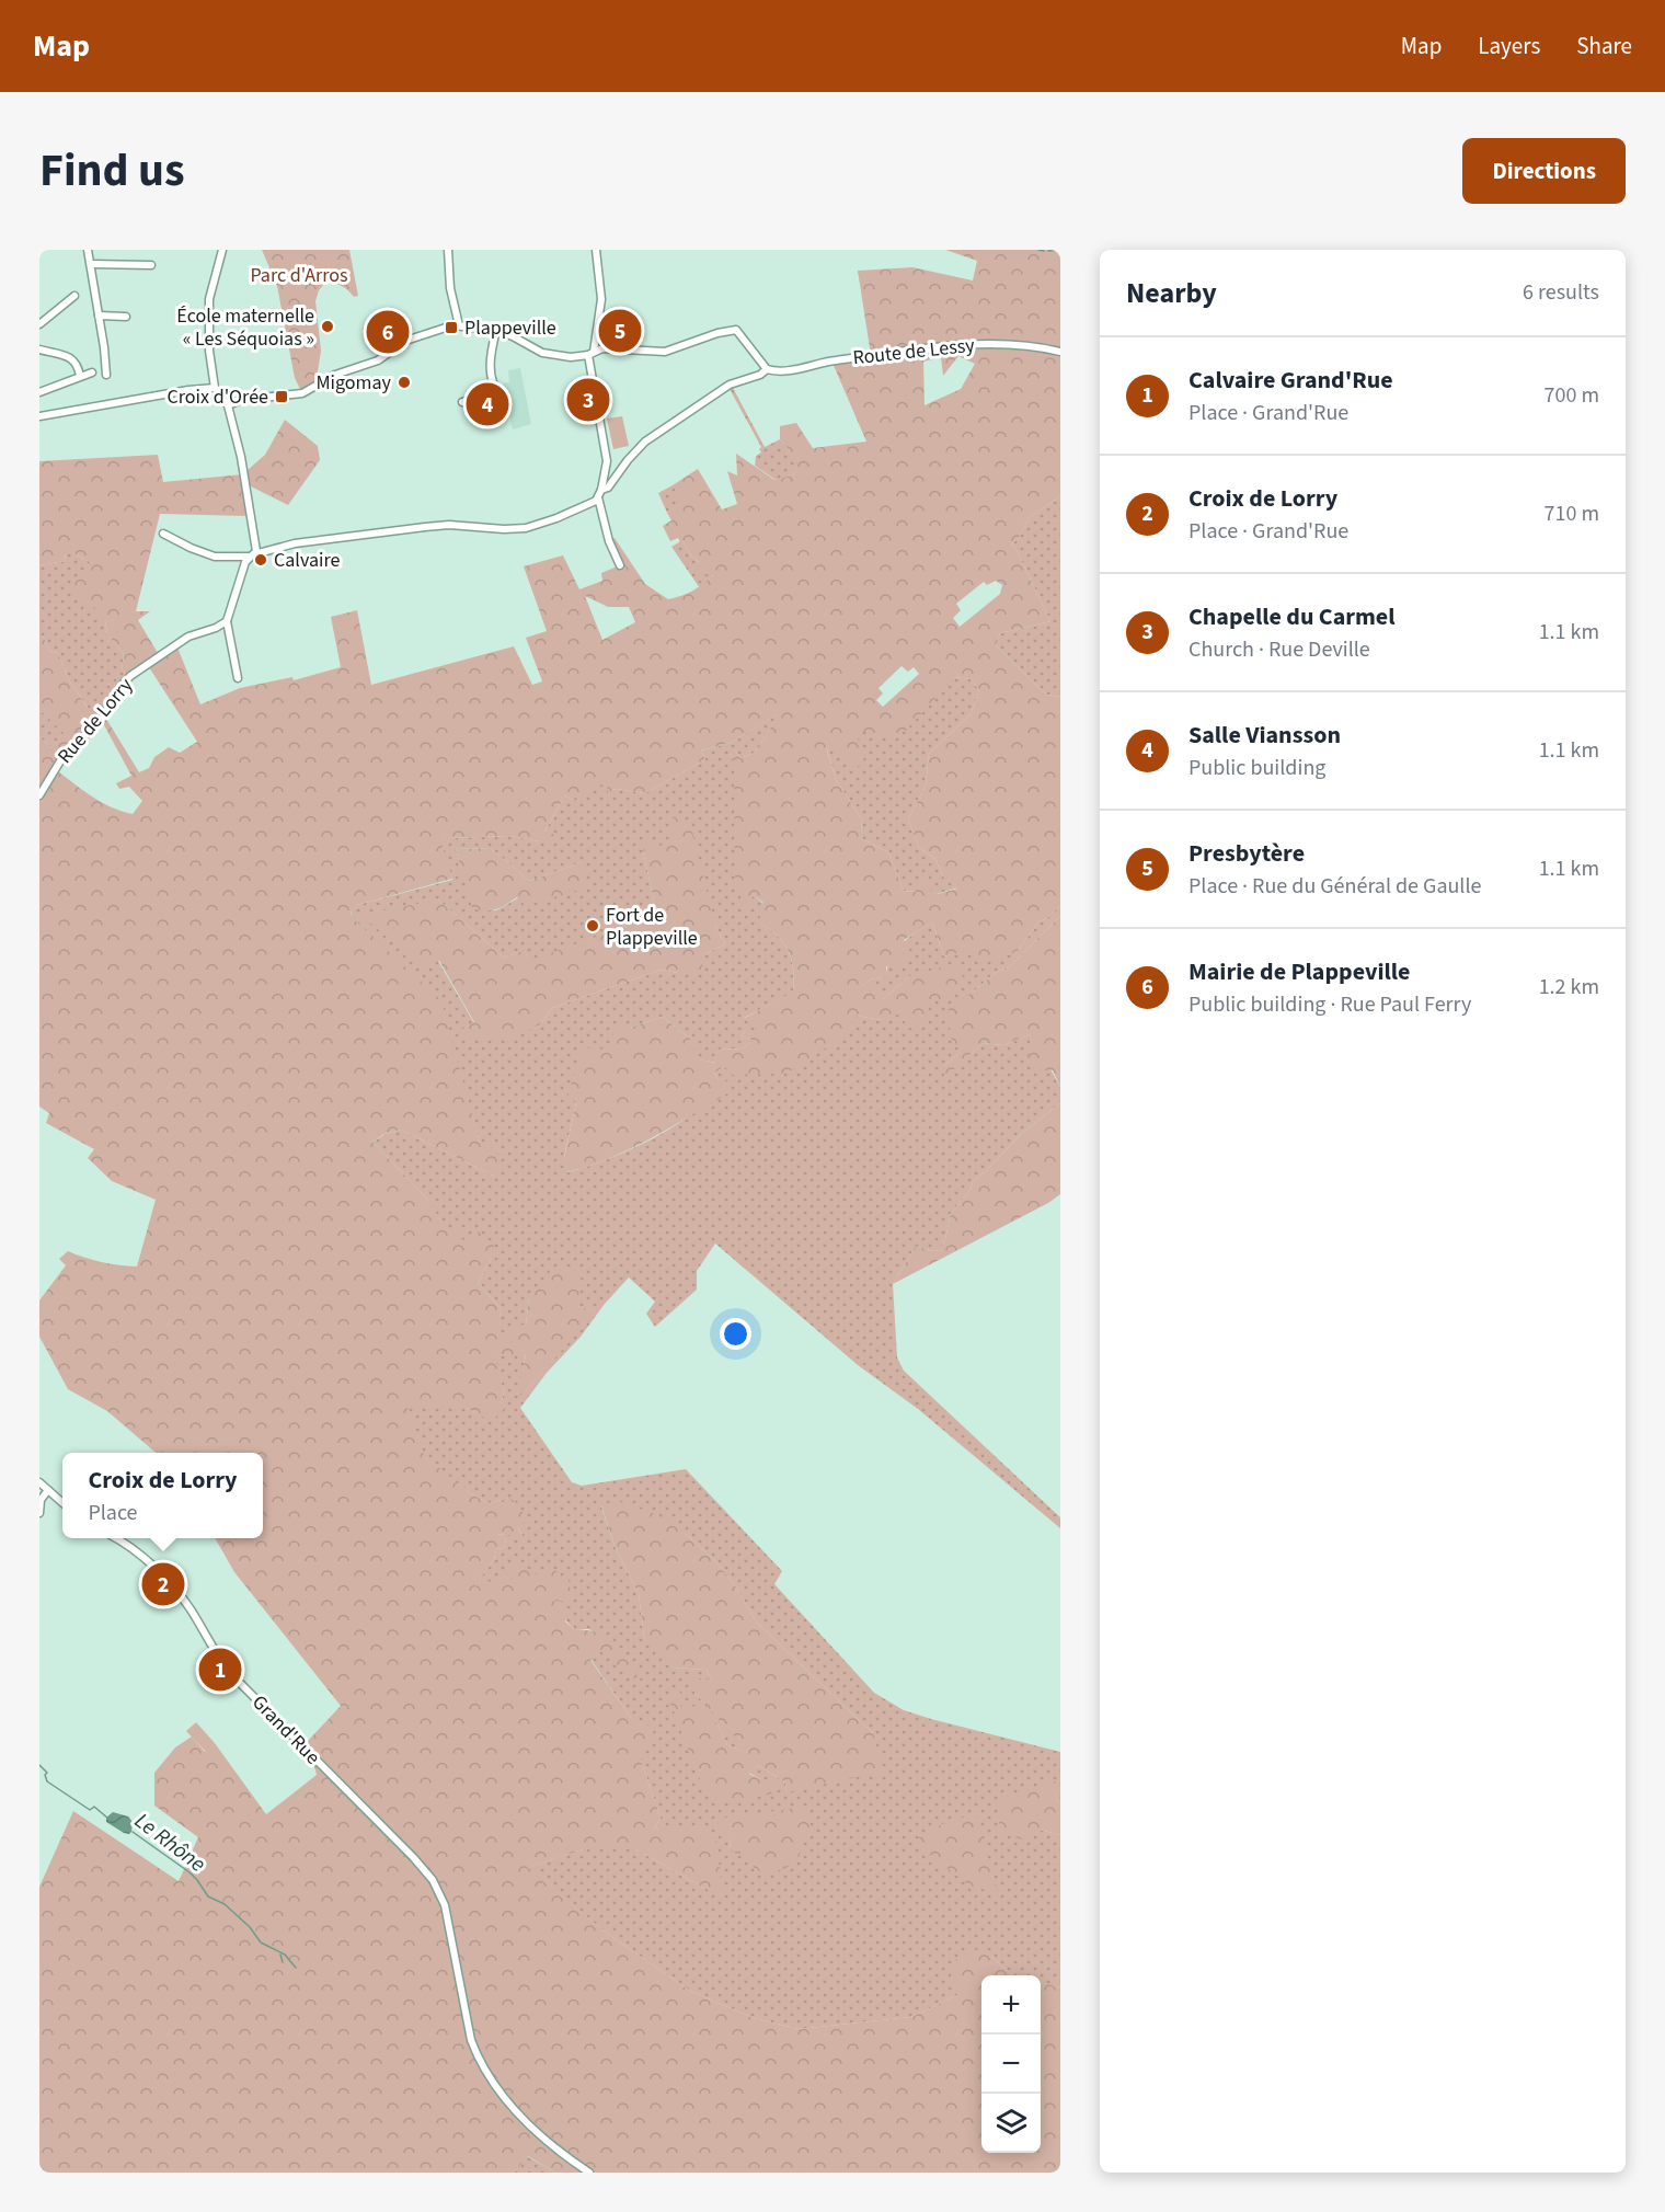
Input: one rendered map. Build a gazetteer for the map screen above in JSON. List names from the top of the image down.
{
  "streets": {
    "street": ["Route de Lessy", "Rue de Lorry", "Grand'Rue"]
  },
  "water": ["Le Rhône"],
  "parks": ["Parc d'Arros"],
  "places": {
    "other": [
      "École maternelle « Les Séquoias »",
      "Migomay",
      "Calvaire",
      "Fort de Plappeville"
    ],
    "transit": ["Plappeville", "Croix d'Orée"]
  },
  "page": {
    "header": "Map",
    "nav": ["Map", "Layers", "Share"],
    "title": "Find us",
    "buttons": "Directions",
    "heading": ["Nearby", "6 results"],
    "pins": [
      "5",
      "6",
      "3",
      "4",
      "2",
      "1"
    ],
    "list": [
      {
        "mark": "1",
        "name": "Calvaire Grand'Rue",
        "note": "Place · Grand'Rue",
        "value": "700 m"
      },
      {
        "mark": "2",
        "name": "Croix de Lorry",
        "note": "Place · Grand'Rue",
        "value": "710 m"
      },
      {
        "mark": "3",
        "name": "Chapelle du Carmel",
        "note": "Church · Rue Deville",
        "value": "1.1 km"
      },
      {
        "mark": "4",
        "name": "Salle Viansson",
        "note": "Public building",
        "value": "1.1 km"
      },
      {
        "mark": "5",
        "name": "Presbytère",
        "note": "Place · Rue du Général de Gaulle",
        "value": "1.1 km"
      },
      {
        "mark": "6",
        "name": "Mairie de Plappeville",
        "note": "Public building · Rue Paul Ferry",
        "value": "1.2 km"
      }
    ],
    "popup": ["Croix de Lorry", "Place"],
    "map_buttons": ["+", "−"]
  }
}
